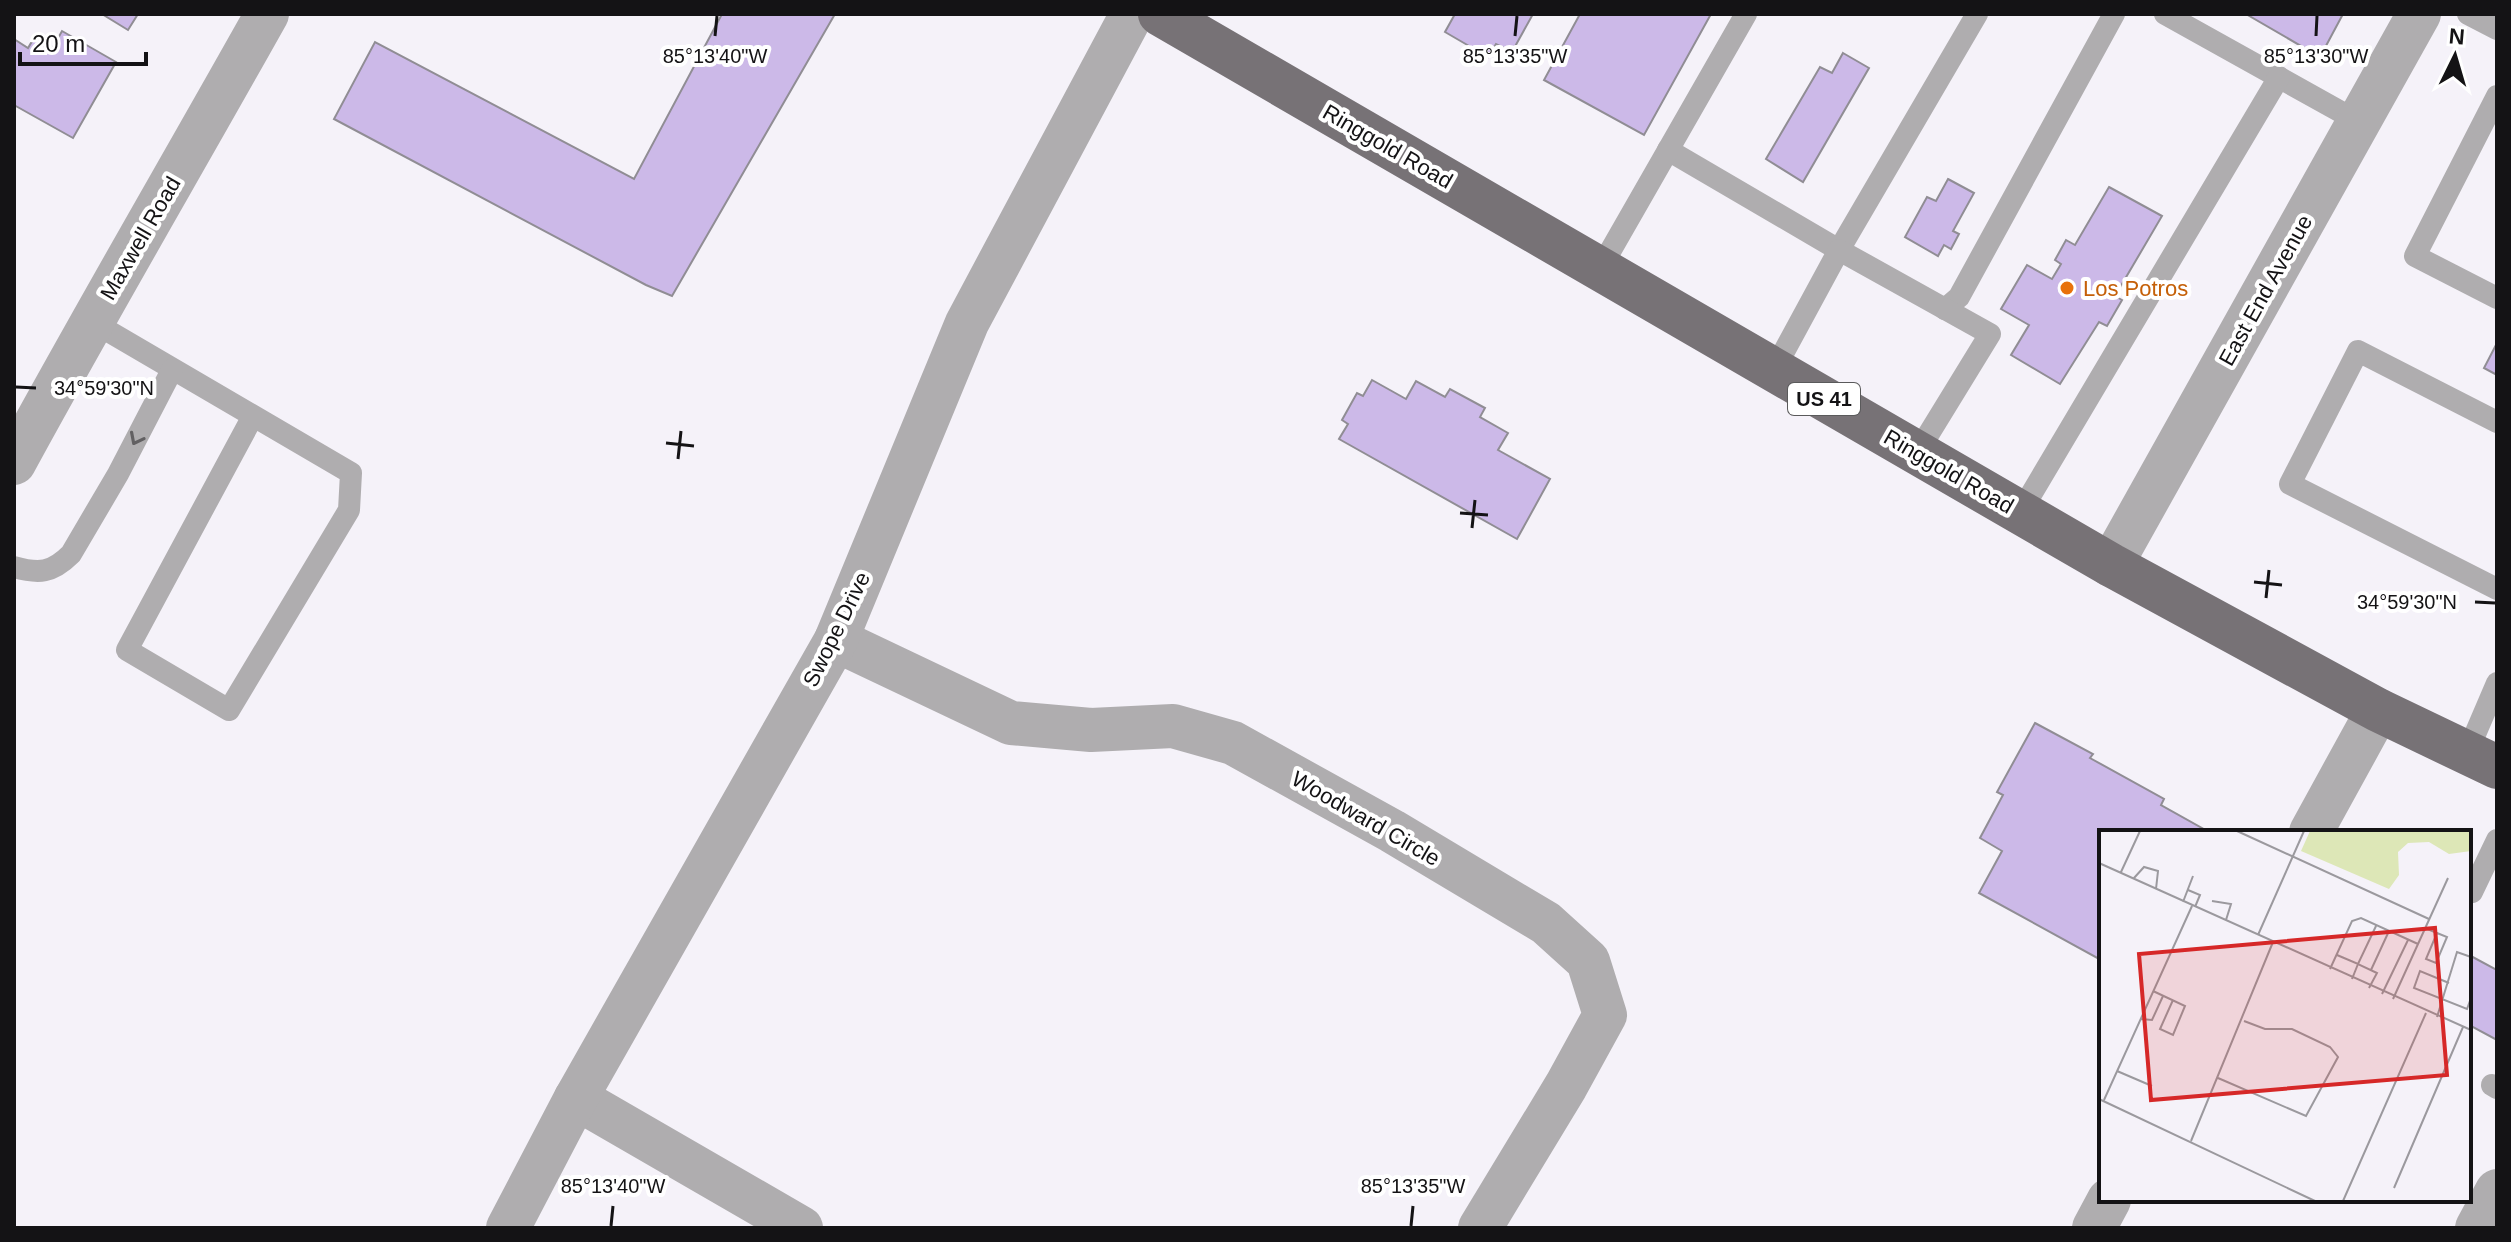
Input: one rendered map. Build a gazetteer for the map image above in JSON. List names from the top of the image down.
{
  "streets": {
    "main road": ["Ringgold Road", "US 41"],
    "street": [
      "Maxwell Road",
      "East End Avenue",
      "Swope Drive",
      "Woodward Circle"
    ]
  },
  "crossings": [
    ["Ringgold Road", "East End Avenue"],
    ["Swope Drive", "Woodward Circle"]
  ],
  "places": ["Los Potros"],
  "scale_bar": "20 m",
  "north": "top",
  "coordinates": [
    "85°13'40\"W",
    "85°13'35\"W",
    "85°13'30\"W",
    "34°59'30\"N"
  ]
}
